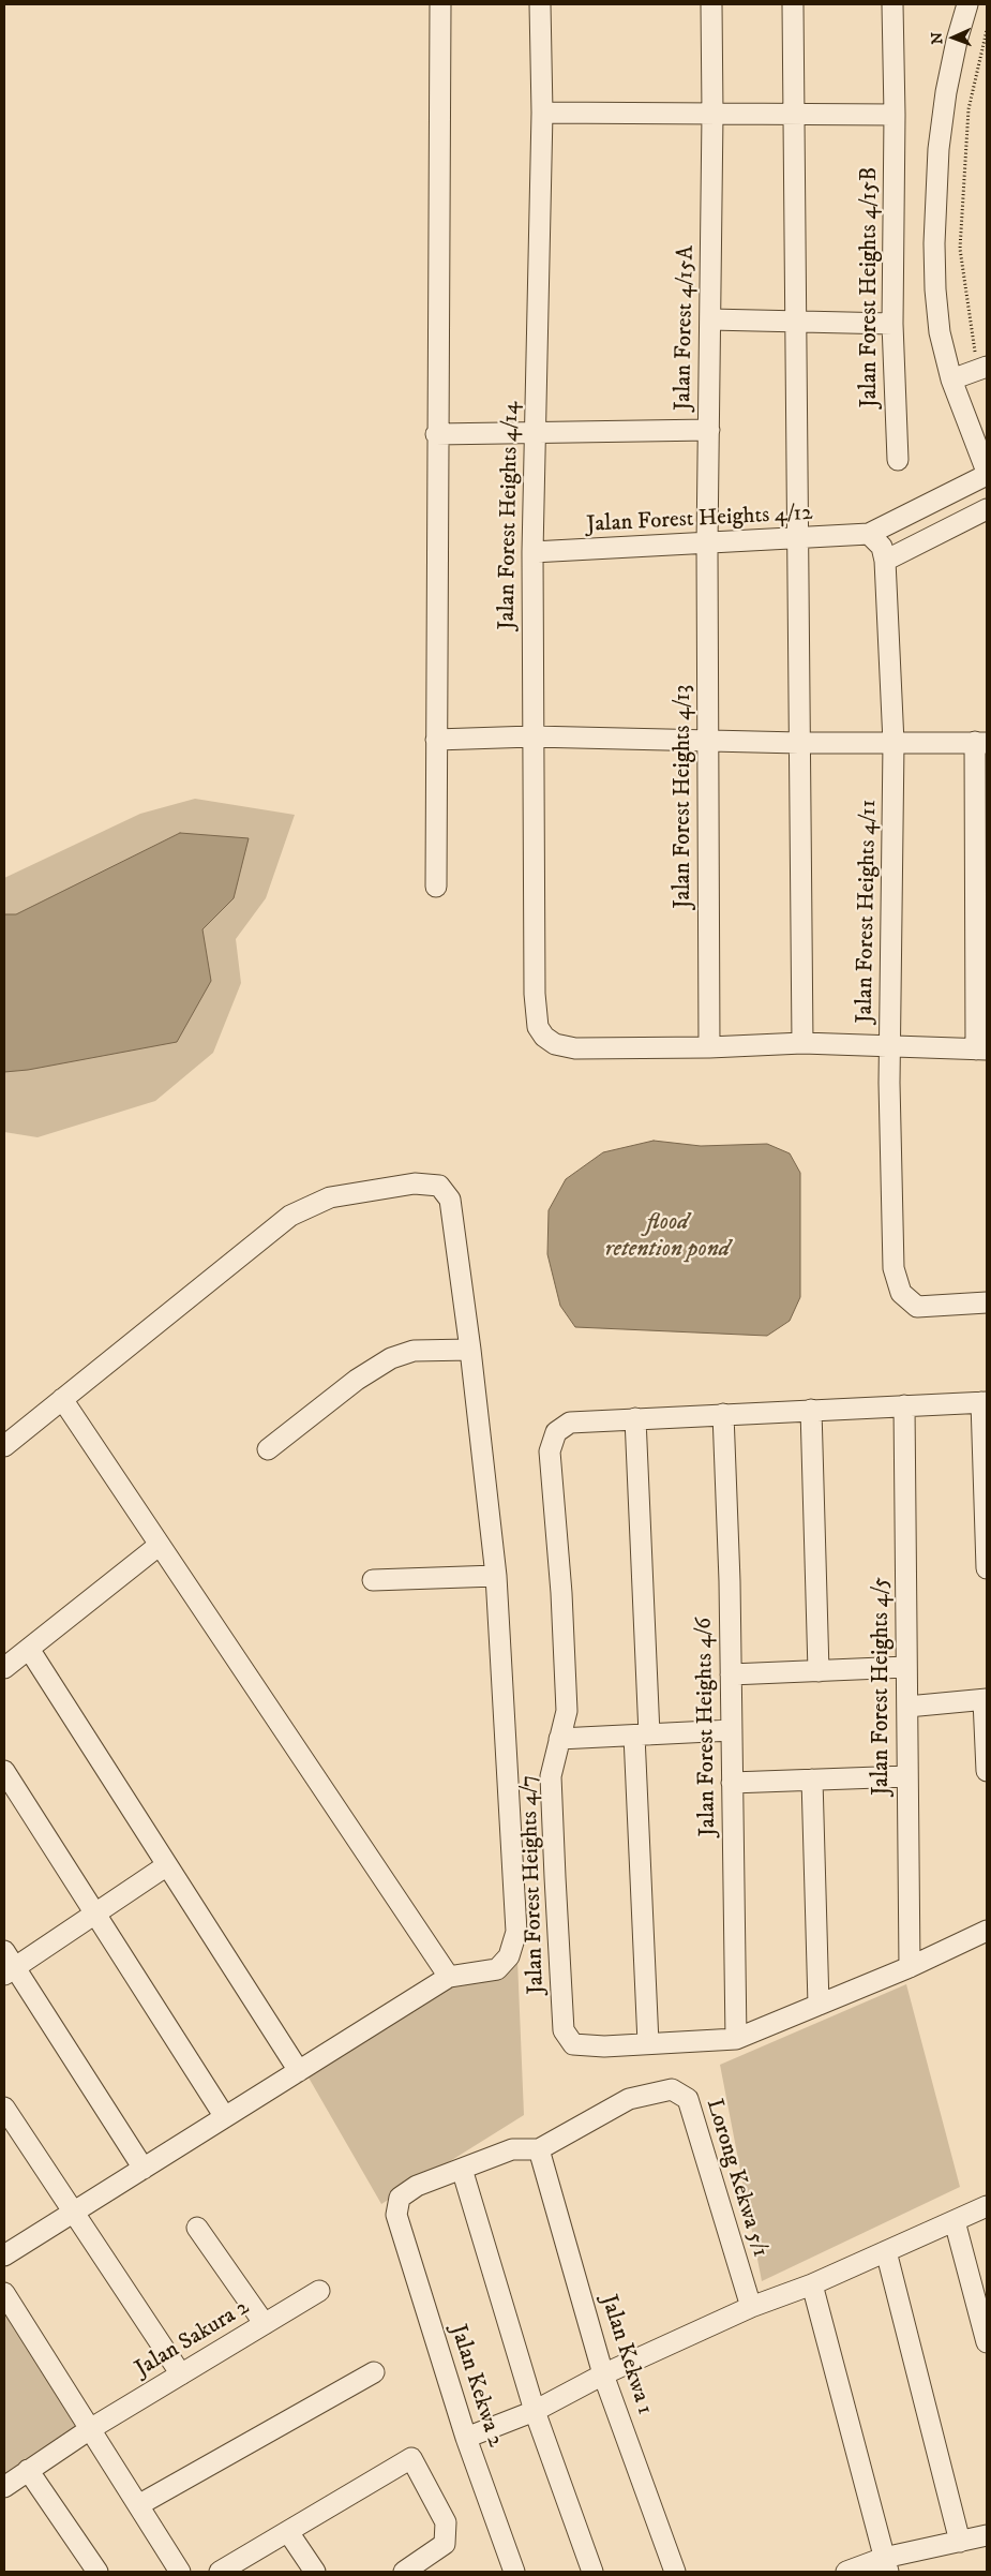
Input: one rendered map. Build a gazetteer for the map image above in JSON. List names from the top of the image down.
{
  "streets": {
    "street": [
      "Jalan Forest Heights 4/15B",
      "Jalan Forest 4/15A",
      "Jalan Forest Heights 4/14",
      "Jalan Forest Heights 4/12",
      "Jalan Forest Heights 4/13",
      "Jalan Forest Heights 4/11",
      "Jalan Forest Heights 4/5",
      "Jalan Forest Heights 4/6",
      "Jalan Forest Heights 4/7",
      "Lorong Kekwa 5/1",
      "Jalan Sakura 2",
      "Jalan Kekwa 1",
      "Jalan Kekwa 2"
    ]
  },
  "crossings": [
    ["Jalan Forest 4/15A", "Jalan Forest Heights 4/12"],
    ["Jalan Forest 4/15A", "Jalan Forest Heights 4/13"],
    ["Jalan Forest Heights 4/14", "Jalan Forest Heights 4/12"],
    ["Jalan Forest Heights 4/14", "Jalan Forest Heights 4/13"],
    ["Jalan Forest Heights 4/12", "Jalan Forest Heights 4/13"],
    ["Jalan Forest Heights 4/12", "Jalan Forest Heights 4/11"],
    ["Lorong Kekwa 5/1", "Jalan Kekwa 1"]
  ],
  "water": ["flood retention pond"],
  "north": "left"
}
